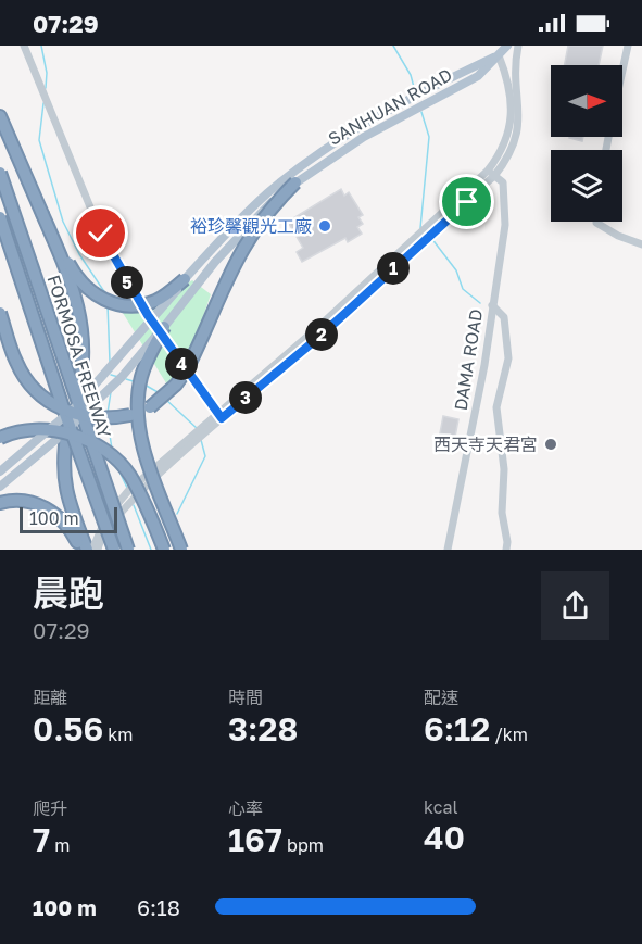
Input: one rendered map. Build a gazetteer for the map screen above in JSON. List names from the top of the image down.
{
  "streets": {
    "highway": ["FORMOSA FREEWAY"],
    "main road": ["SANHUAN ROAD"],
    "street": ["DAMA ROAD"]
  },
  "places": ["裕珍馨觀光工廠", "西天寺天君宮"],
  "scale_bar": "100 m",
  "north": "right",
  "page": {
    "status": "07:29",
    "pins": [
      "1",
      "5",
      "2",
      "4",
      "3"
    ],
    "scale": "100 m",
    "heading": ["晨跑", "07:29"],
    "stats": [
      ["距離", "0.56 km"],
      ["時間", "3:28"],
      ["配速", "6:12 /km"],
      ["爬升", "7 m"],
      ["心率", "167 bpm"],
      ["kcal", "40"]
    ],
    "list": [
      {
        "name": "100 m",
        "note": "6:18"
      }
    ]
  }
}
